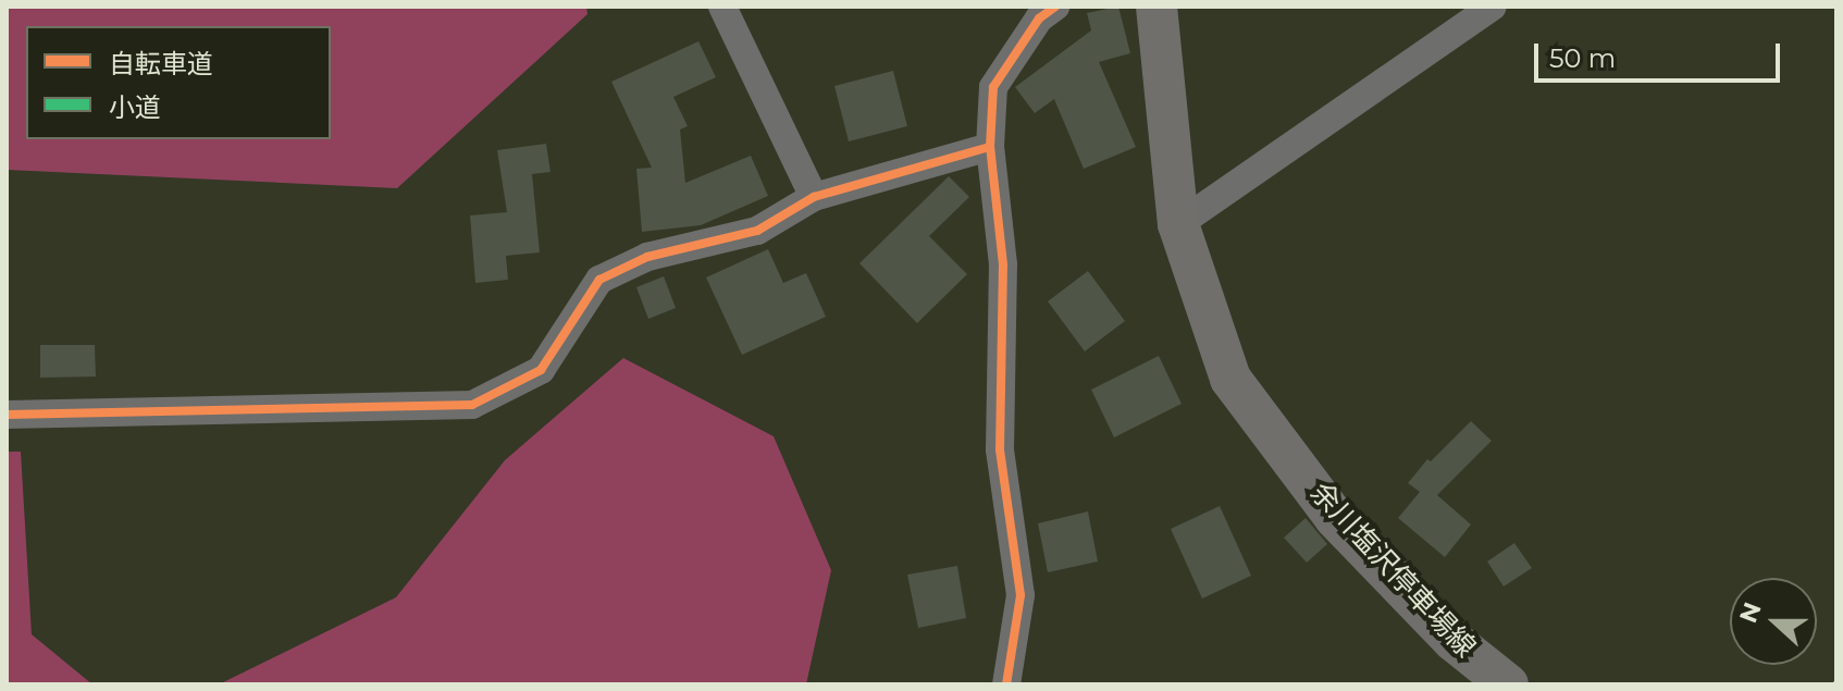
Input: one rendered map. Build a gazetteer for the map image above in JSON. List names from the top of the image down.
{
  "streets": {
    "main road": ["余川塩沢停車場線"]
  },
  "legend": ["自転車道", "小道"],
  "scale_bar": "50 m",
  "north": "left"
}
